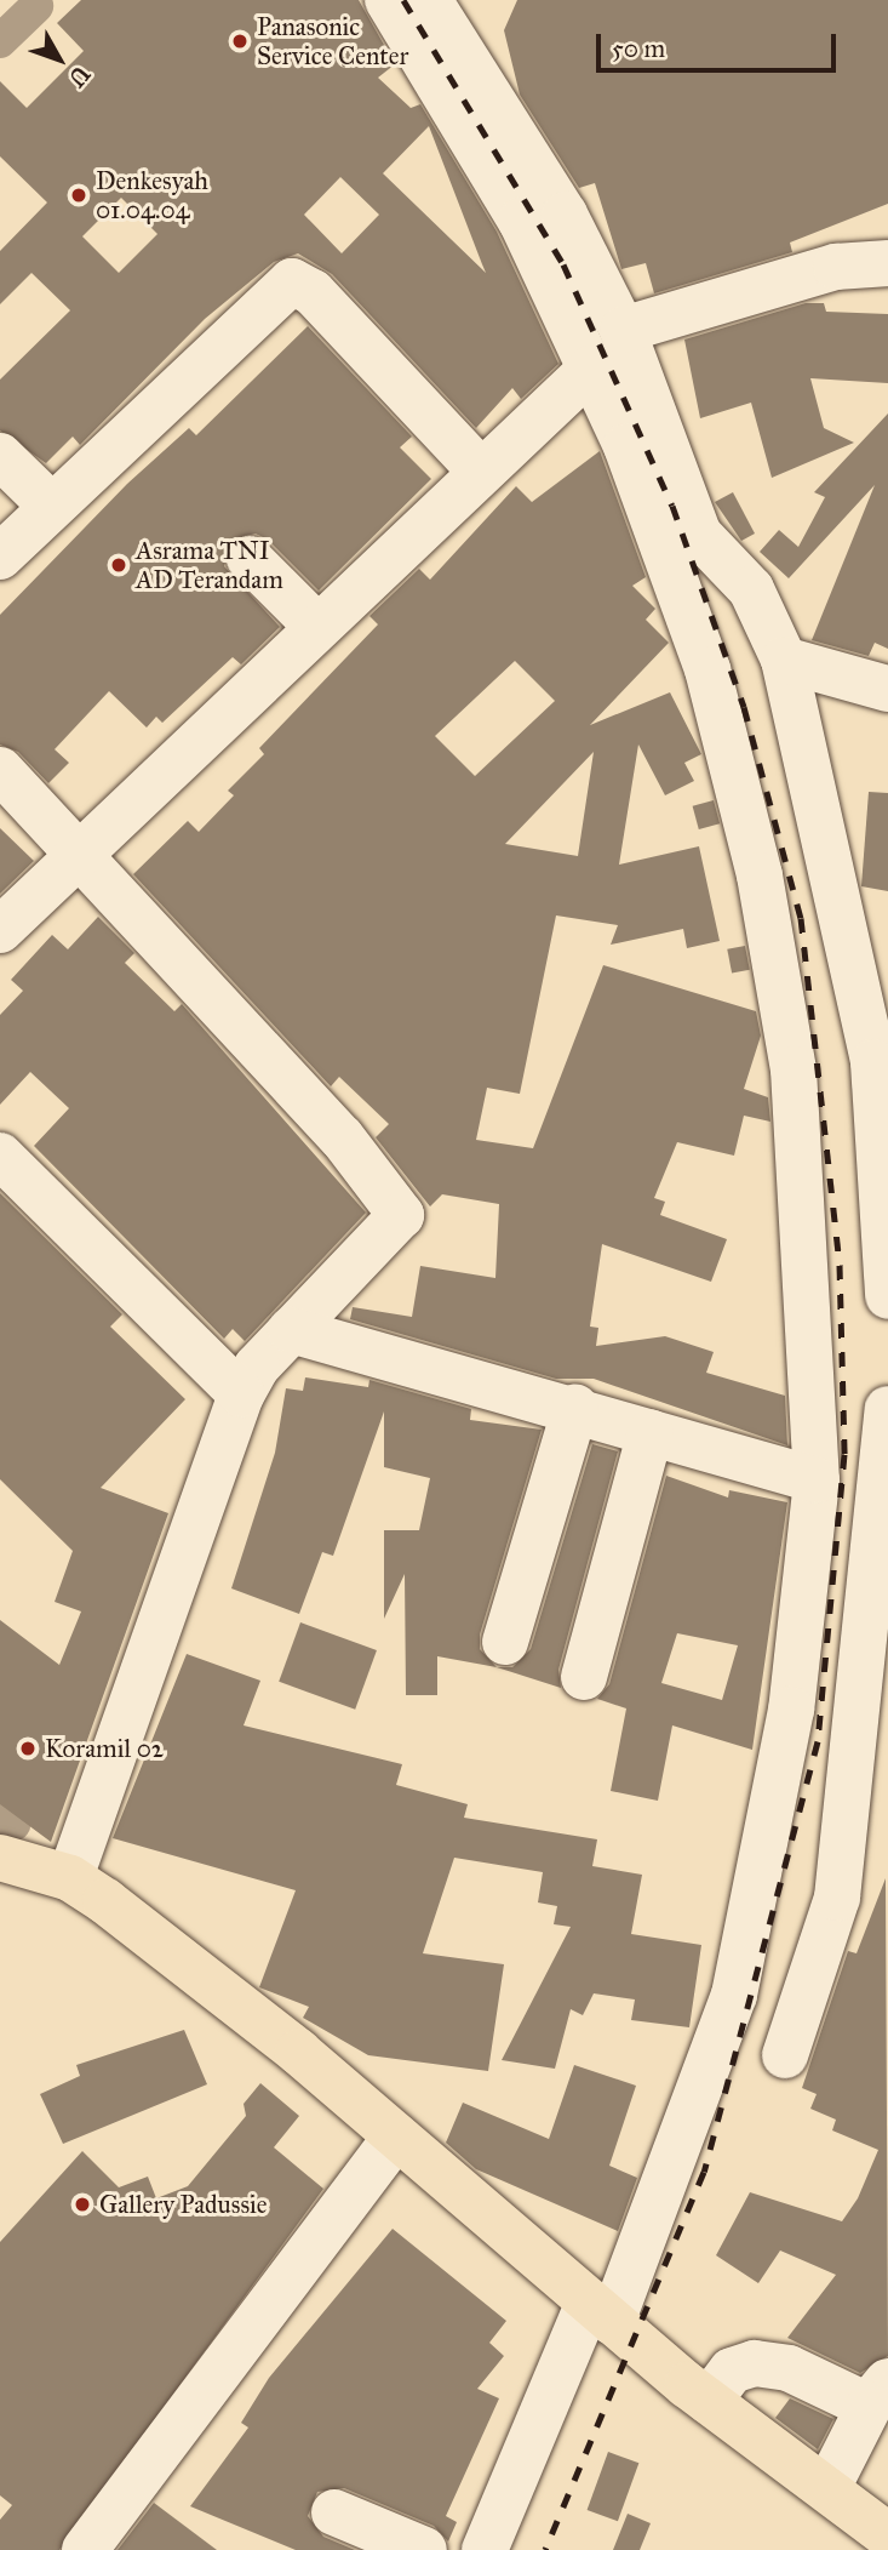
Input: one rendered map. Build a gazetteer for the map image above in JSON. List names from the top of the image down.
{
  "places": [
    "Panasonic Service Center",
    "Denkesyah 01.04.04",
    "Asrama TNI AD Terandam",
    "Koramil 02",
    "Gallery Padussie"
  ],
  "scale_bar": "50 m",
  "north": "bottom right"
}
